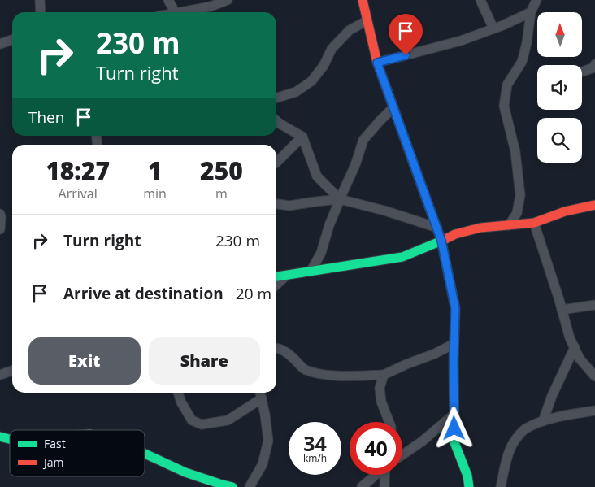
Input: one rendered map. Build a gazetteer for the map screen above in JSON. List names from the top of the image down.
{
  "legend": ["Fast", "Jam"],
  "north": "top",
  "page": {
    "turn": ["230 m", "Turn right"],
    "then": "Then",
    "eta": [
      "18:27",
      "Arrival",
      "1",
      "min",
      "250",
      "m"
    ],
    "list": [
      {
        "name": "Turn right",
        "value": "230 m"
      },
      {
        "name": "Arrive at destination",
        "value": "20 m"
      }
    ],
    "buttons": ["Exit", "Share"],
    "speed": "34 km/h",
    "limit": "40"
  }
}
